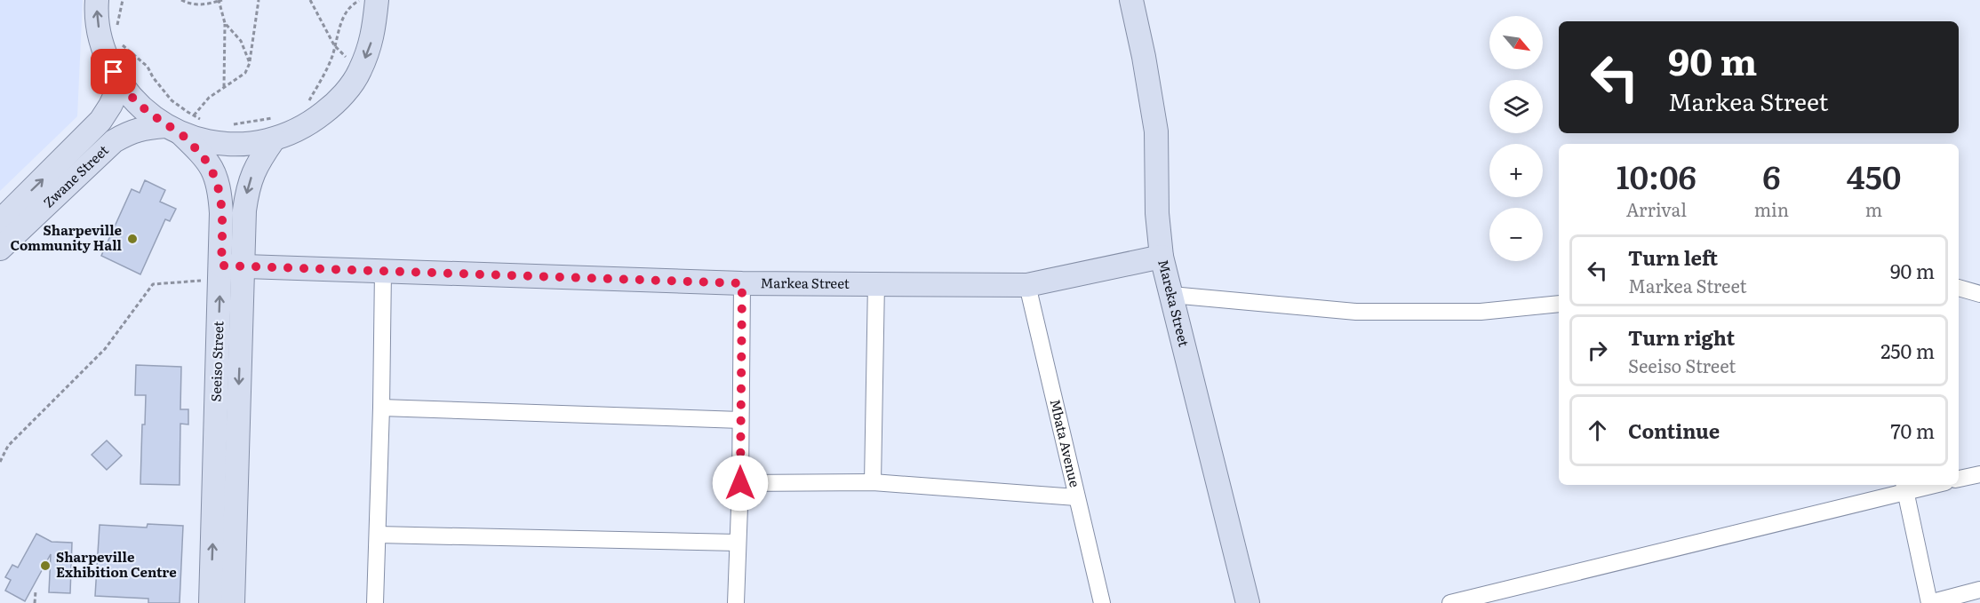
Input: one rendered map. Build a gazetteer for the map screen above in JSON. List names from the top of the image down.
{
  "streets": {
    "street": [
      "Zwane Street",
      "Markea Street",
      "Mareka Street",
      "Seeiso Street",
      "Mbata Avenue"
    ]
  },
  "crossings": [
    ["Zwane Street", "Seeiso Street"],
    ["Markea Street", "Mareka Street"],
    ["Markea Street", "Seeiso Street"],
    ["Markea Street", "Mbata Avenue"]
  ],
  "places": ["Sharpeville Community Hall", "Sharpeville Exhibition Centre"],
  "north": "bottom right",
  "page": {
    "map_buttons": ["+", "−"],
    "turn": ["90 m", "Markea Street"],
    "eta": [
      "10:06",
      "Arrival",
      "6",
      "min",
      "450",
      "m"
    ],
    "list": [
      {
        "name": "Turn left",
        "note": "Markea Street",
        "value": "90 m"
      },
      {
        "name": "Turn right",
        "note": "Seeiso Street",
        "value": "250 m"
      },
      {
        "name": "Continue",
        "value": "70 m"
      }
    ]
  }
}
